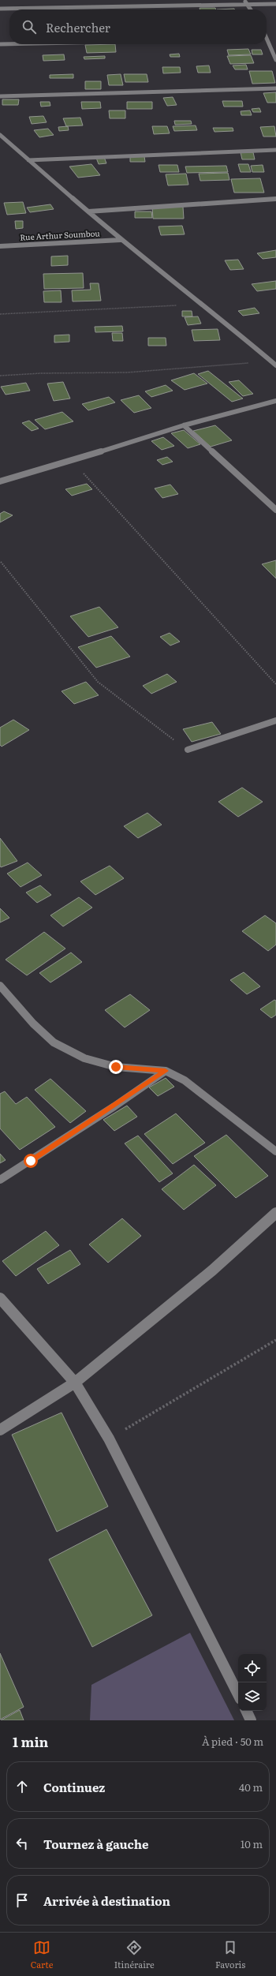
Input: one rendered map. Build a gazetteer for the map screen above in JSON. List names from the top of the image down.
{
  "streets": {
    "street": ["Rue Arthur Soumbou"]
  },
  "page": {
    "search": "Rechercher",
    "heading": ["1 min", "À pied · 50 m"],
    "list": [
      ["Continuez", "40 m"],
      ["Tournez à gauche", "10 m"],
      "Arrivée à destination"
    ],
    "nav": ["Carte", "Itinéraire", "Favoris"]
  }
}
